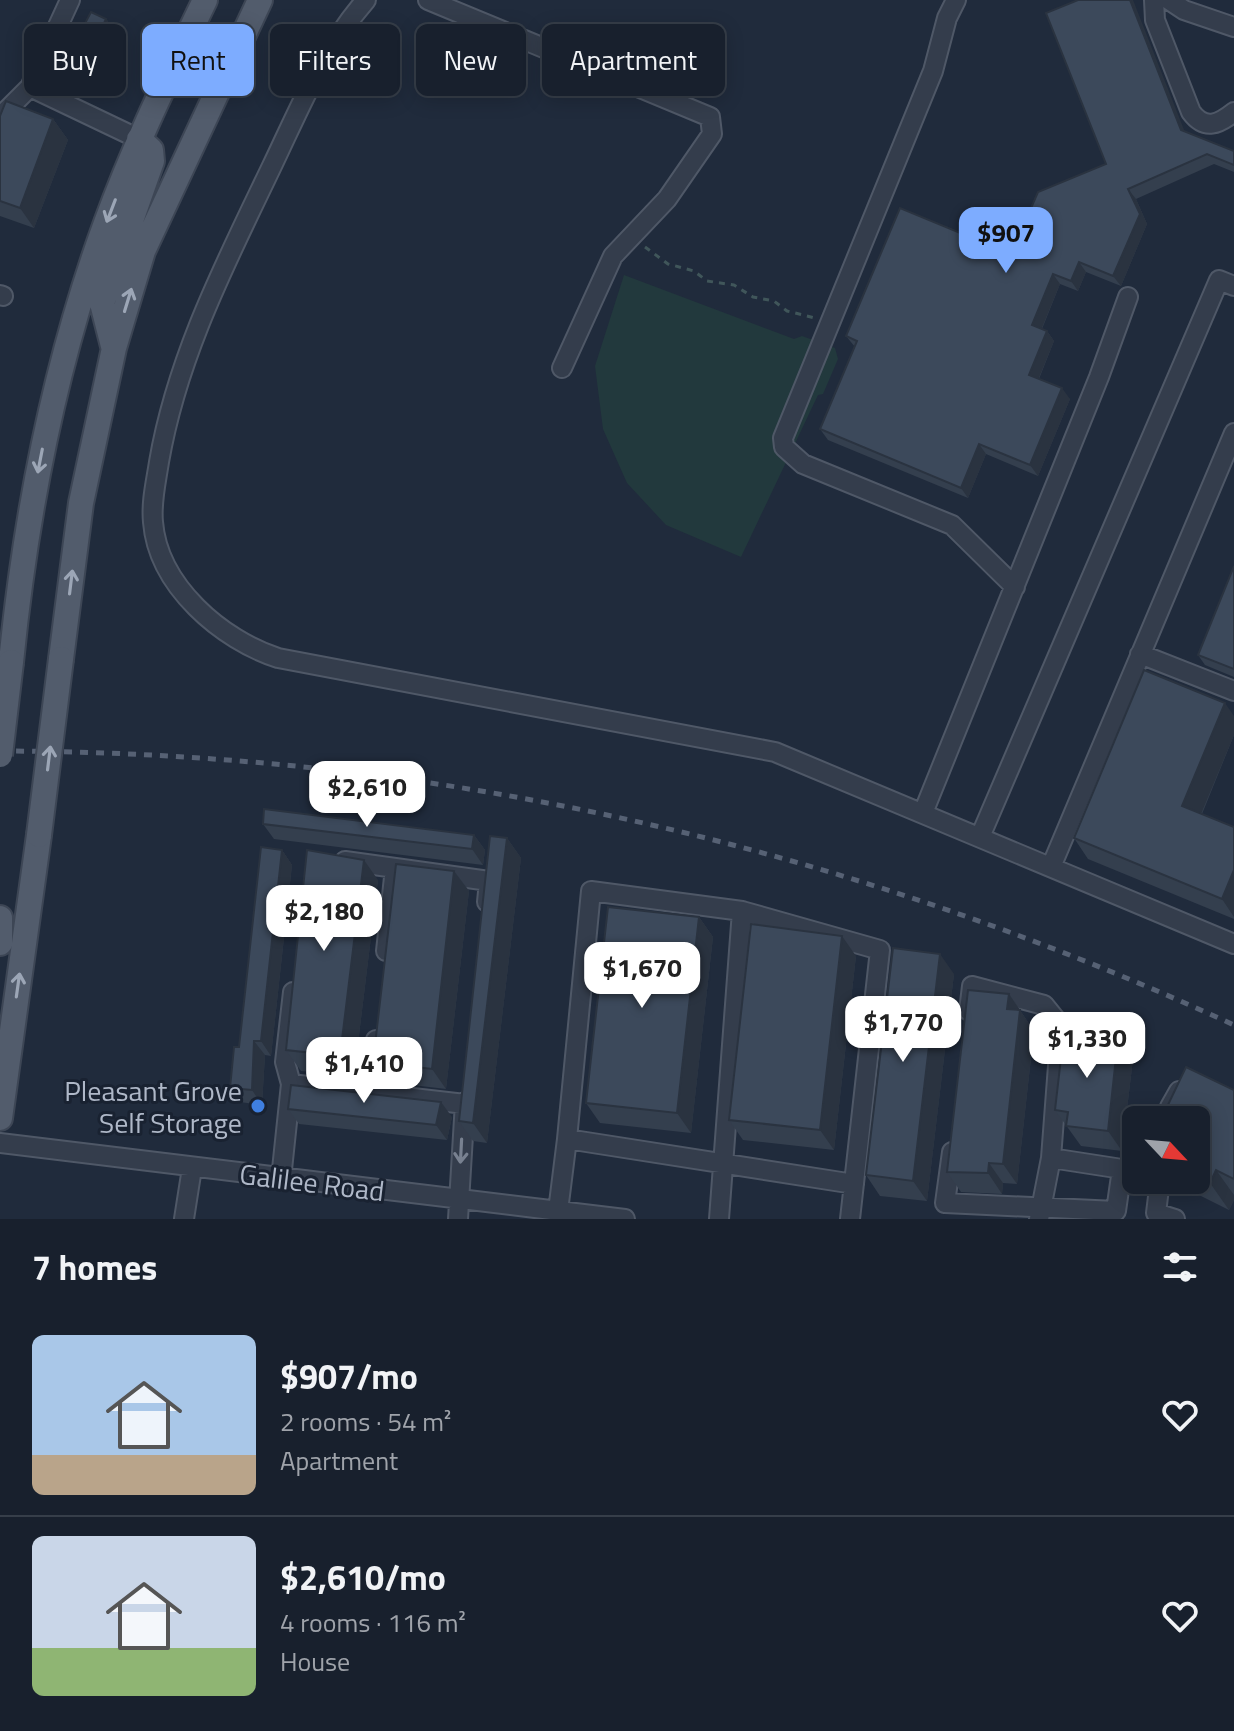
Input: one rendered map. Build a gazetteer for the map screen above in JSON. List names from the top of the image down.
{
  "streets": {
    "street": ["Galilee Road"]
  },
  "places": ["Pleasant Grove Self Storage"],
  "north": "bottom right",
  "page": {
    "chip": [
      "Buy",
      "Rent",
      "Filters",
      "New",
      "Apartment"
    ],
    "price": [
      "$907",
      "$2,610",
      "$2,180",
      "$1,670",
      "$1,770",
      "$1,330",
      "$1,410"
    ],
    "heading": "7 homes",
    "list": [
      {
        "name": "$907/mo",
        "note": "2 rooms · 54 m² · Apartment"
      },
      {
        "name": "$2,610/mo",
        "note": "4 rooms · 116 m² · House"
      }
    ]
  }
}
